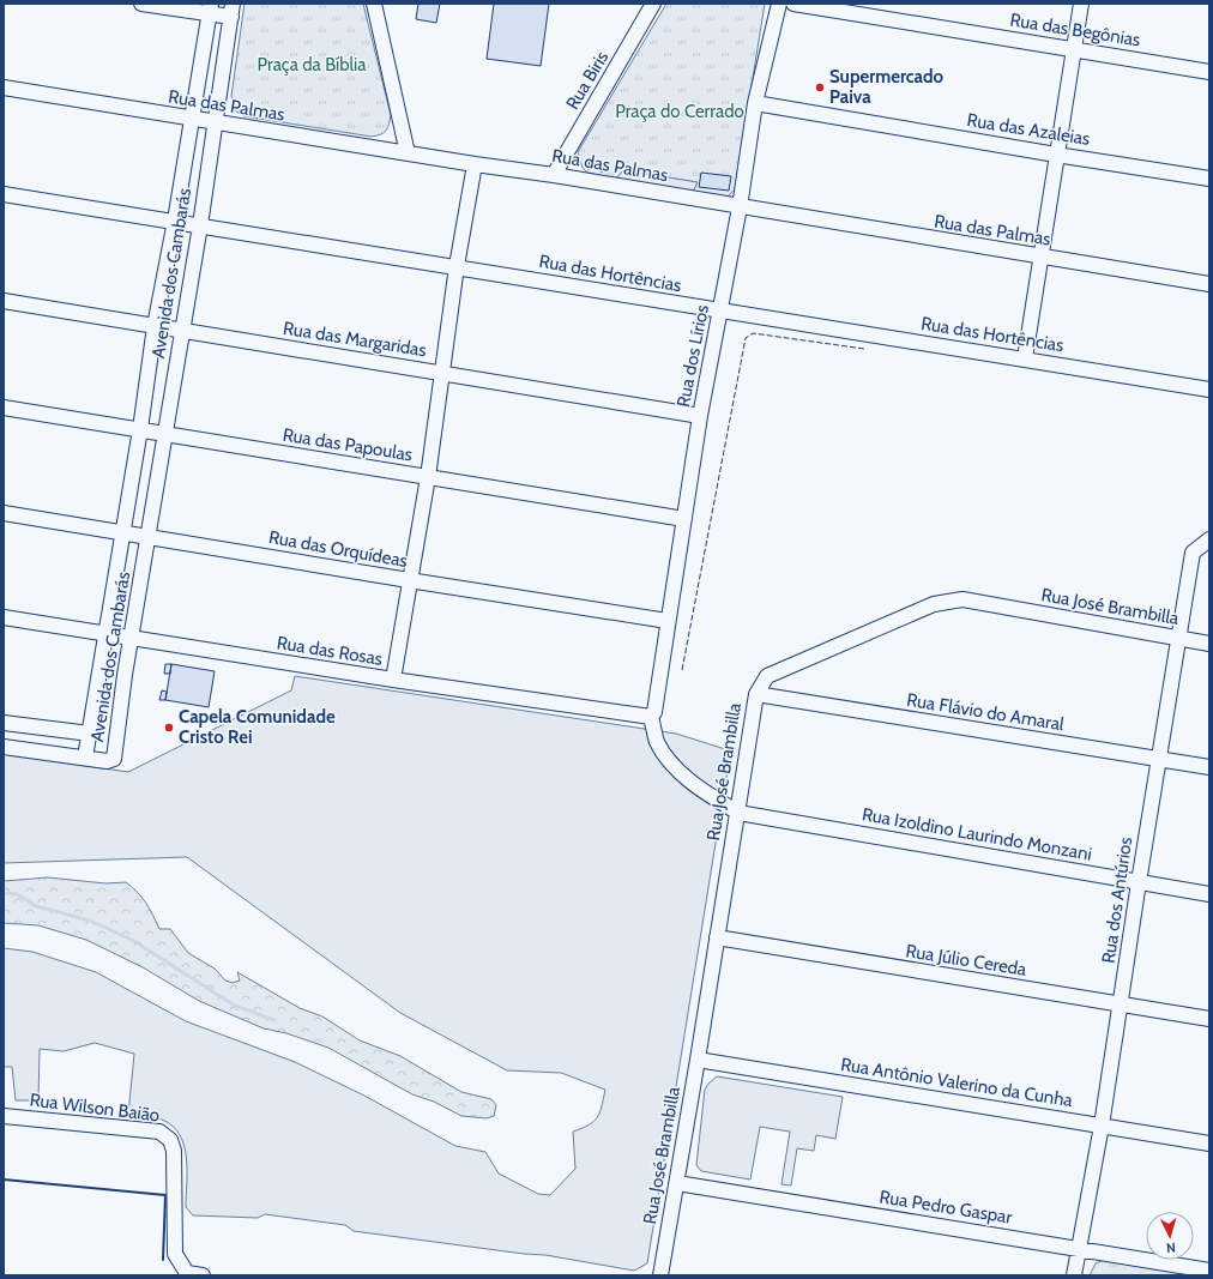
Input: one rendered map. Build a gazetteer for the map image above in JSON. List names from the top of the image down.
{
  "streets": {
    "street": [
      "Rua das Begônias",
      "Rua Biris",
      "Rua das Palmas",
      "Rua das Azaleias",
      "Avenida dos Cambarás",
      "Rua das Hortências",
      "Rua das Margaridas",
      "Rua dos Lírios",
      "Rua das Papoulas",
      "Rua das Orquídeas",
      "Rua José Brambilla",
      "Rua das Rosas",
      "Rua Flávio do Amaral",
      "Rua Izoldino Laurindo Monzani",
      "Rua dos Antúrios",
      "Rua Júlio Cereda",
      "Rua Antônio Valerino da Cunha",
      "Rua Wilson Baião",
      "Rua Pedro Gaspar"
    ]
  },
  "crossings": [
    ["Rua Biris", "Rua das Palmas"],
    ["Rua das Palmas", "Avenida dos Cambarás"],
    ["Rua das Palmas", "Rua dos Lírios"],
    ["Rua das Azaleias", "Rua dos Lírios"],
    ["Avenida dos Cambarás", "Rua das Hortências"],
    ["Avenida dos Cambarás", "Rua das Margaridas"],
    ["Avenida dos Cambarás", "Rua das Papoulas"],
    ["Avenida dos Cambarás", "Rua das Orquídeas"],
    ["Avenida dos Cambarás", "Rua das Rosas"],
    ["Rua das Hortências", "Rua dos Lírios"],
    ["Rua das Margaridas", "Rua dos Lírios"],
    ["Rua dos Lírios", "Rua das Papoulas"],
    ["Rua dos Lírios", "Rua das Orquídeas"],
    ["Rua dos Lírios", "Rua das Rosas"],
    ["Rua José Brambilla", "Rua Flávio do Amaral"],
    ["Rua José Brambilla", "Rua Izoldino Laurindo Monzani"],
    ["Rua José Brambilla", "Rua dos Antúrios"],
    ["Rua José Brambilla", "Rua Júlio Cereda"],
    ["Rua José Brambilla", "Rua Antônio Valerino da Cunha"],
    ["Rua José Brambilla", "Rua Pedro Gaspar"],
    ["Rua Flávio do Amaral", "Rua dos Antúrios"],
    ["Rua Izoldino Laurindo Monzani", "Rua dos Antúrios"],
    ["Rua dos Antúrios", "Rua Júlio Cereda"],
    ["Rua dos Antúrios", "Rua Antônio Valerino da Cunha"],
    ["Rua dos Antúrios", "Rua Pedro Gaspar"]
  ],
  "parks": ["Praça da Bíblia", "Praça do Cerrado"],
  "places": ["Supermercado Paiva", "Capela Comunidade Cristo Rei"],
  "north": "bottom"
}
